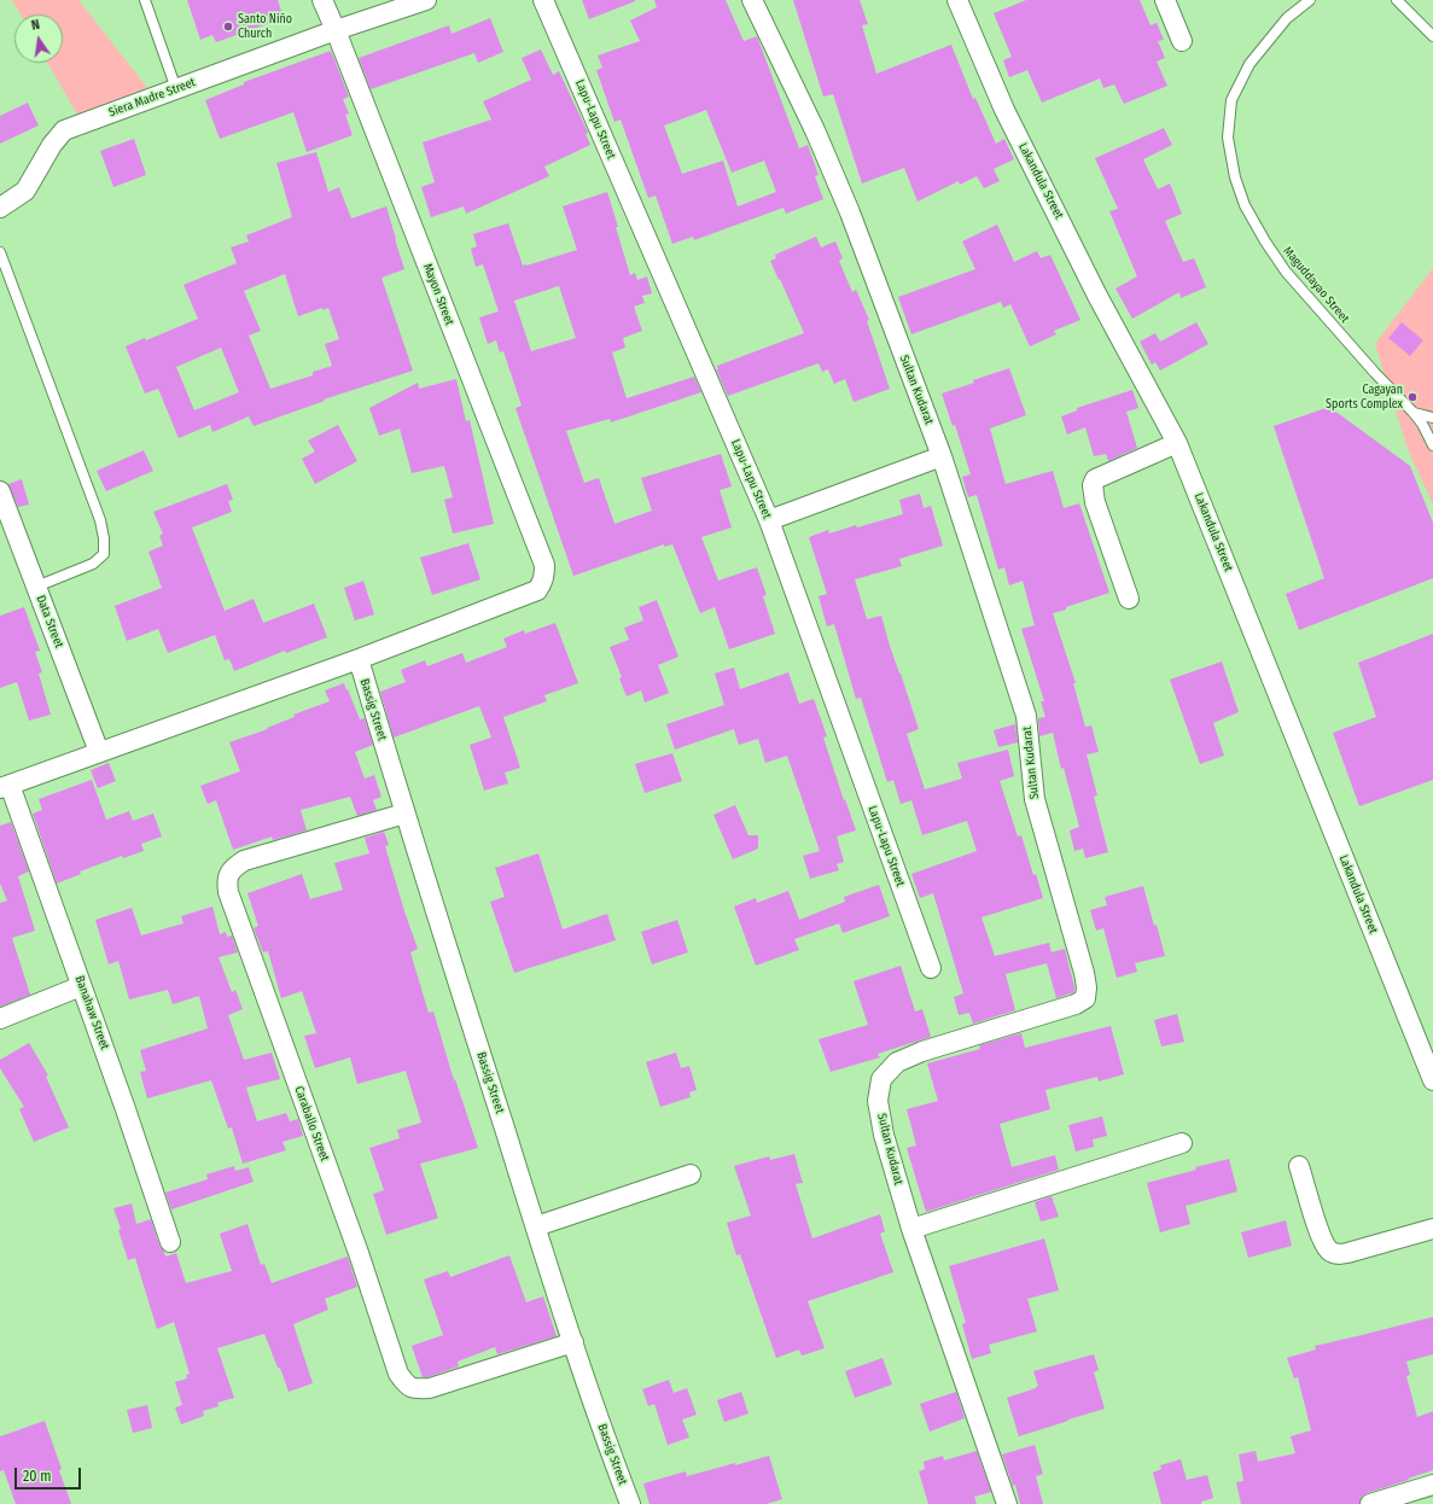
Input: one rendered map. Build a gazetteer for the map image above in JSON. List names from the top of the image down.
{
  "streets": {
    "street": [
      "Siera Madre Street",
      "Lapu-Lapu Street",
      "Lakandula Street",
      "Mayon Street",
      "Sultan Kudarat",
      "Data Street",
      "Bassig Street",
      "Banahaw Street",
      "Caraballo Street"
    ],
    "lane": ["Maguddayao Street"]
  },
  "crossings": [
    ["Siera Madre Street", "Mayon Street"],
    ["Mayon Street", "Bassig Street"],
    ["Bassig Street", "Caraballo Street"]
  ],
  "places": ["Santo Niño Church", "Cagayan Sports Complex"],
  "scale_bar": "20 m",
  "north": "top"
}
